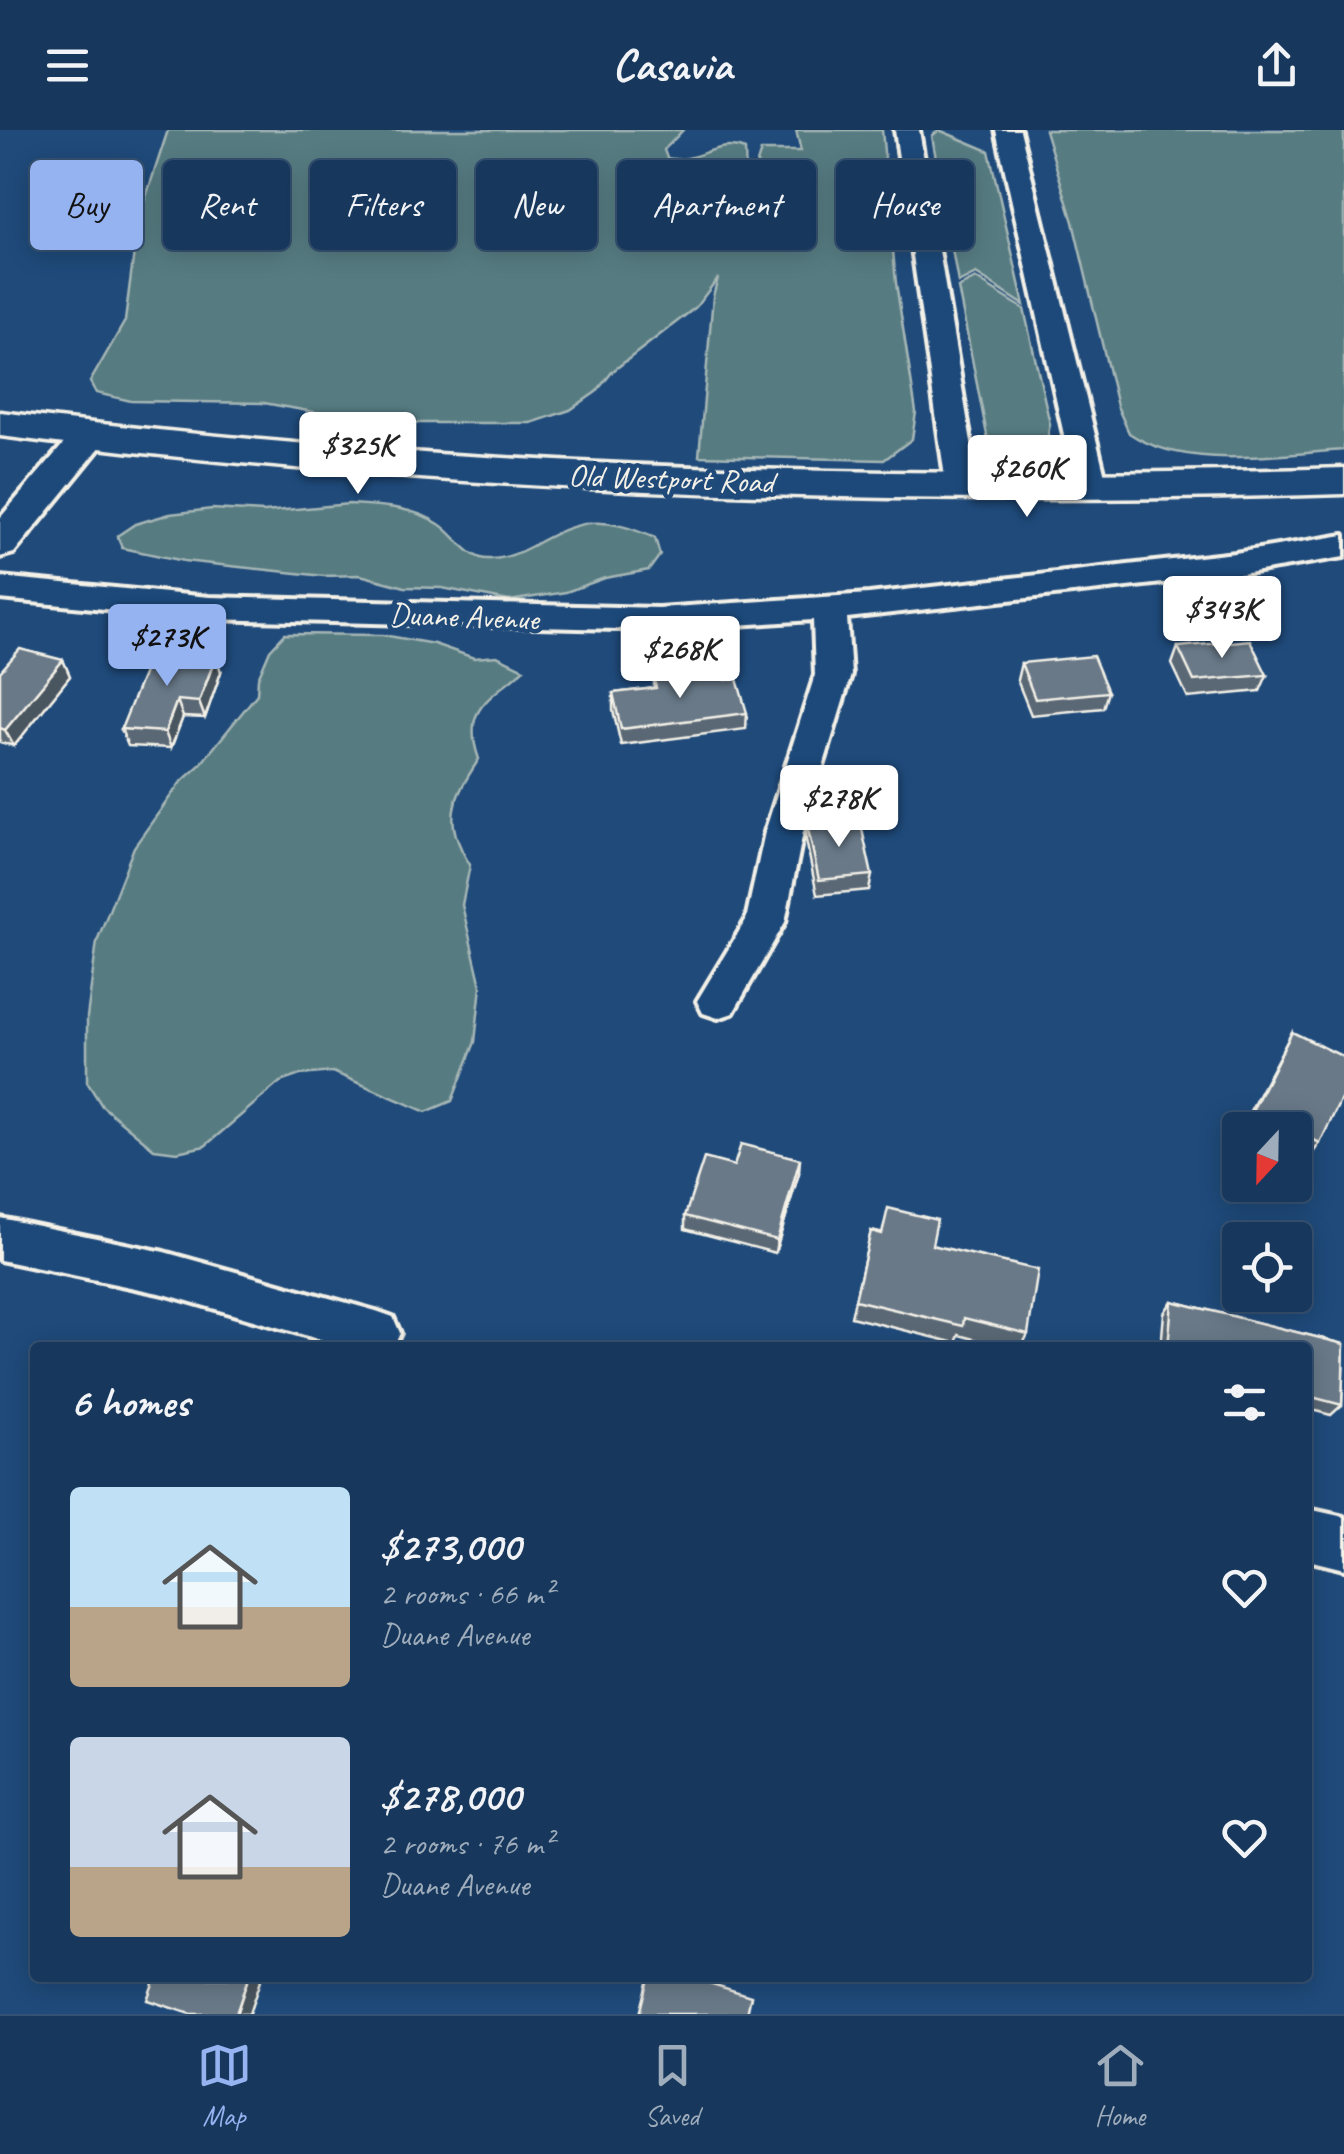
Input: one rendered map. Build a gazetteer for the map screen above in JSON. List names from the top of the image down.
{
  "streets": {
    "main road": ["Old Westport Road"],
    "street": ["Duane Avenue"]
  },
  "north": "bottom",
  "page": {
    "header": "Casavia",
    "chip": [
      "Buy",
      "Rent",
      "Filters",
      "New",
      "Apartment",
      "House"
    ],
    "price": [
      "$325K",
      "$260K",
      "$343K",
      "$273K",
      "$268K",
      "$278K"
    ],
    "heading": "6 homes",
    "list": [
      {
        "name": "$273,000",
        "note": "2 rooms · 66 m² · Duane Avenue"
      },
      {
        "name": "$278,000",
        "note": "2 rooms · 76 m² · Duane Avenue"
      }
    ],
    "tabs": ["Map", "Saved", "Home"]
  }
}
